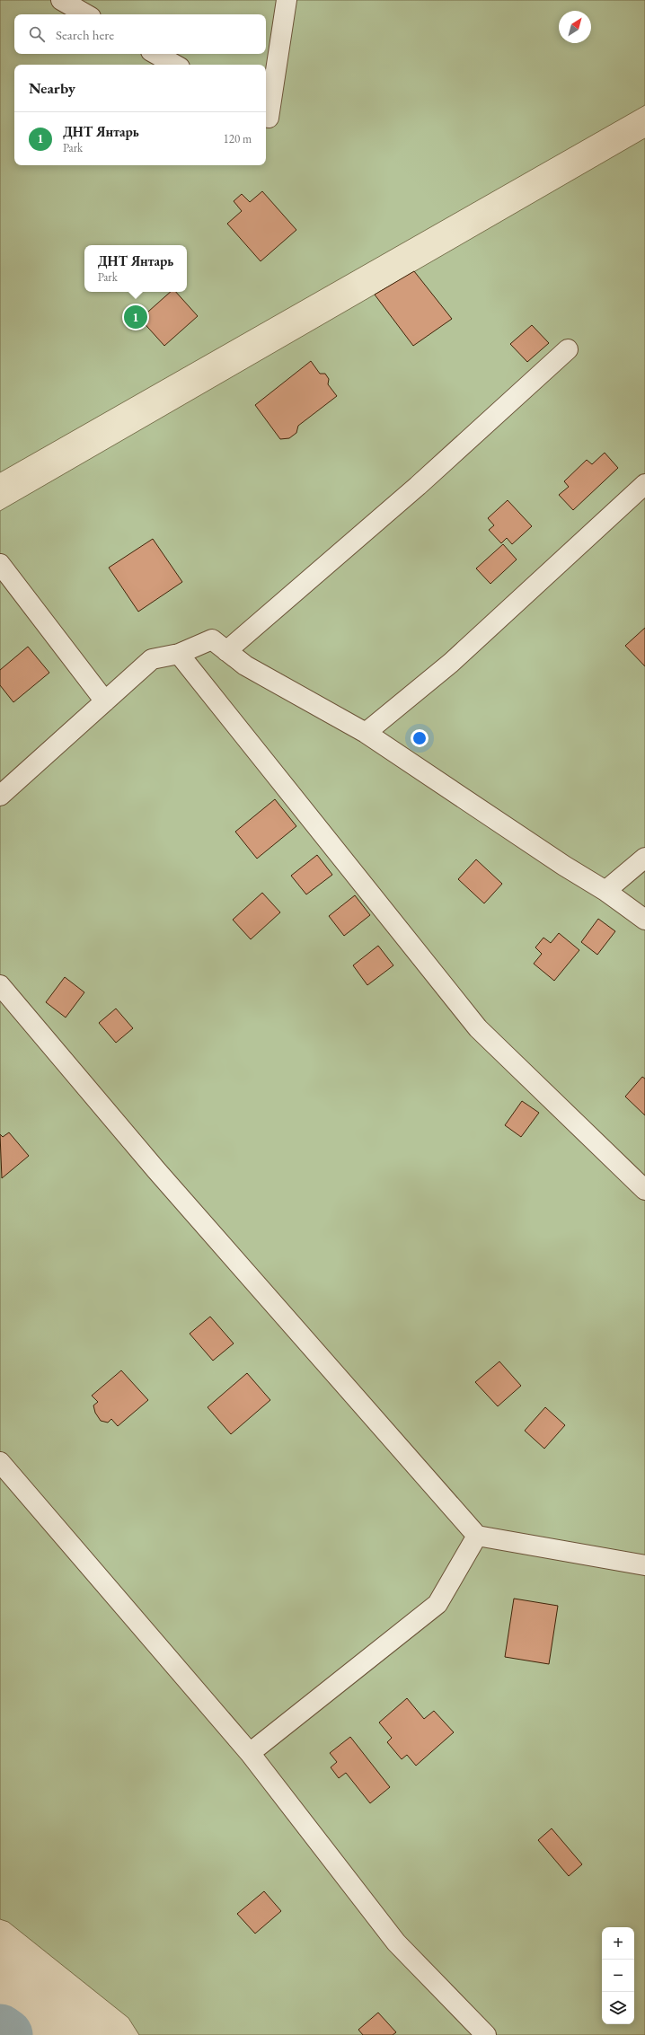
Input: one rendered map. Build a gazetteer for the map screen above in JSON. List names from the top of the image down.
{
  "north": "top right",
  "page": {
    "search": "Search here",
    "heading": "Nearby",
    "list": [
      {
        "mark": "1",
        "name": "ДНТ Янтарь",
        "note": "Park",
        "value": "120 m"
      }
    ],
    "popup": ["ДНТ Янтарь", "Park"],
    "pins": "1",
    "map_buttons": ["+", "−"]
  }
}
